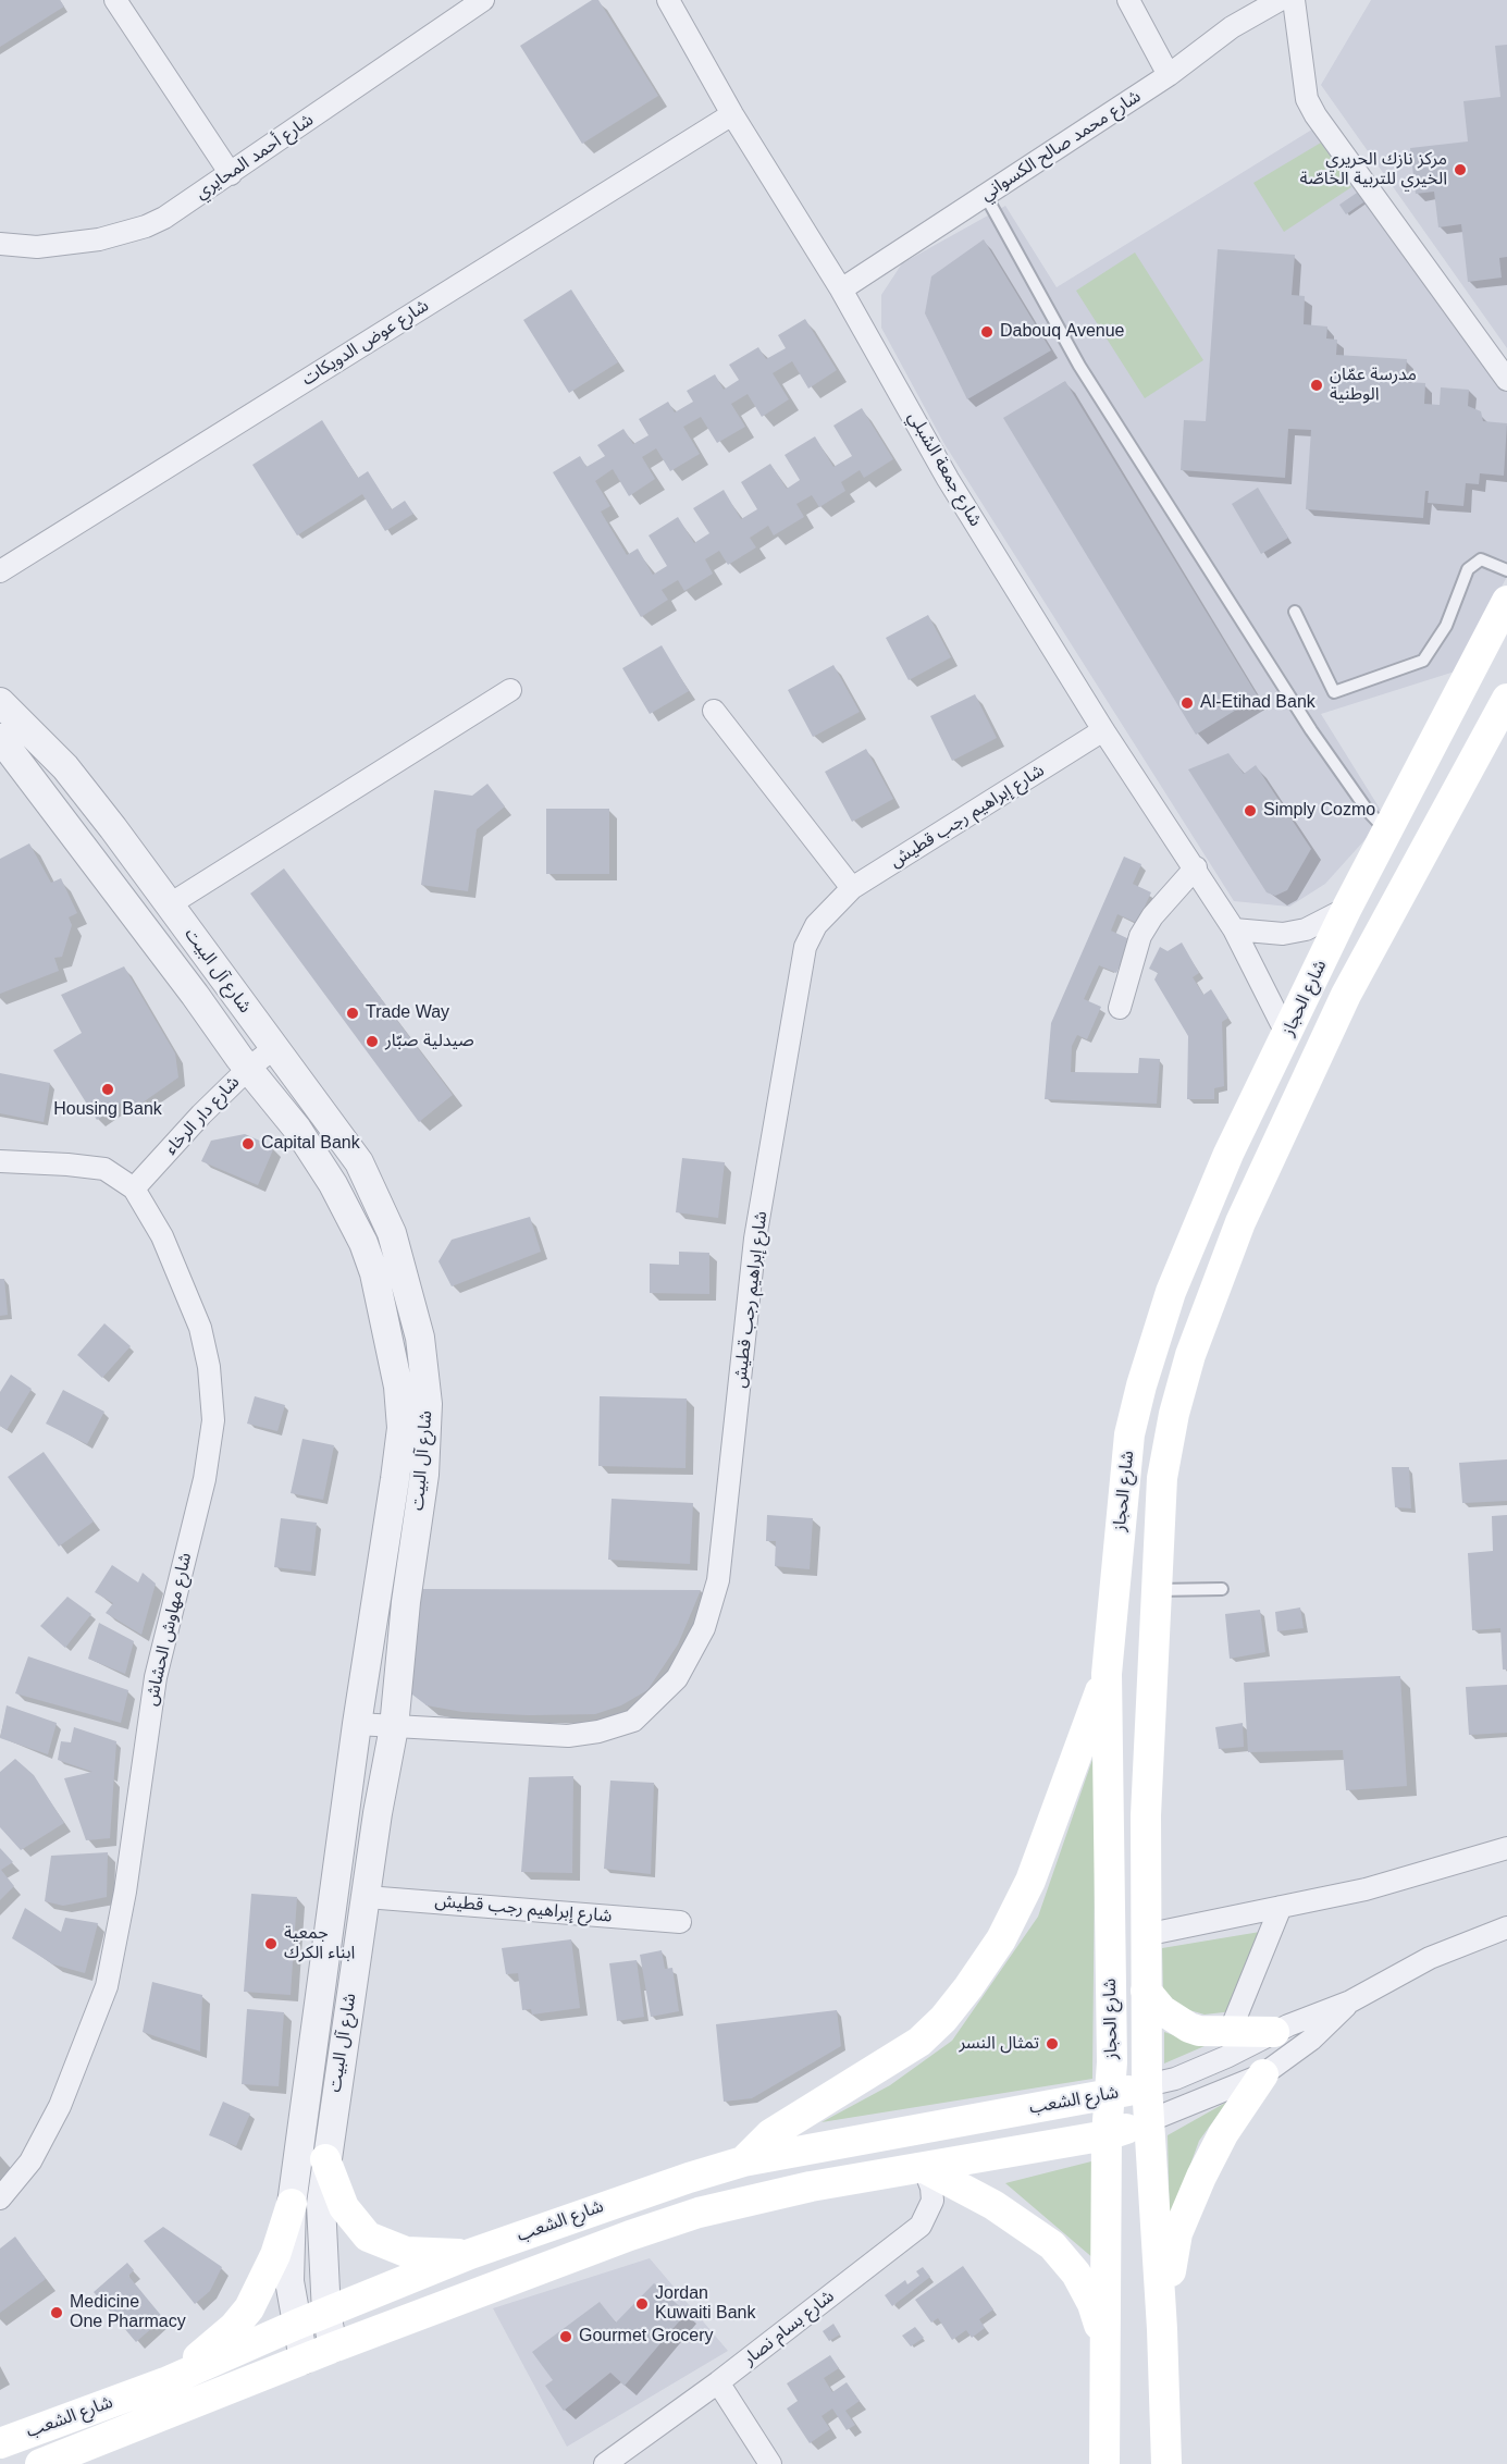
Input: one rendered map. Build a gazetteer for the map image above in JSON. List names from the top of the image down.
{
  "streets": {
    "main road": ["شارع الحجاز", "شارع الشعب"],
    "street": [
      "شارع محمد صالح الكسواني",
      "شارع أحمد المحايري",
      "شارع عوض الدويكات",
      "شارع جمعة الشبلي",
      "شارع إبراهيم رجب قطيش",
      "شارع آل البيت",
      "شارع دار الرخاء",
      "شارع مهاوش الحشاش",
      "شارع بسام نصار"
    ]
  },
  "crossings": [
    ["شارع محمد صالح الكسواني", "شارع جمعة الشبلي"],
    ["شارع عوض الدويكات", "شارع جمعة الشبلي"],
    ["شارع جمعة الشبلي", "شارع إبراهيم رجب قطيش"],
    ["شارع جمعة الشبلي", "شارع الحجاز"],
    ["شارع إبراهيم رجب قطيش", "شارع آل البيت"],
    ["شارع آل البيت", "شارع دار الرخاء"],
    ["شارع آل البيت", "شارع الشعب"],
    ["شارع الحجاز", "شارع الشعب"],
    ["شارع دار الرخاء", "شارع مهاوش الحشاش"],
    ["شارع الشعب", "شارع بسام نصار"]
  ],
  "places": [
    "مركز نازك الحريري الخيري للتربية الخاصّة",
    "Dabouq Avenue",
    "مدرسة عمّان الوطنية",
    "Al-Etihad Bank",
    "Simply Cozmo",
    "Trade Way",
    "صيدلية صبّار",
    "Housing Bank",
    "Capital Bank",
    "جمعية ابناء الكرك",
    "تمثال النسر",
    "Jordan Kuwaiti Bank",
    "Medicine One Pharmacy",
    "Gourmet Grocery"
  ]
}
